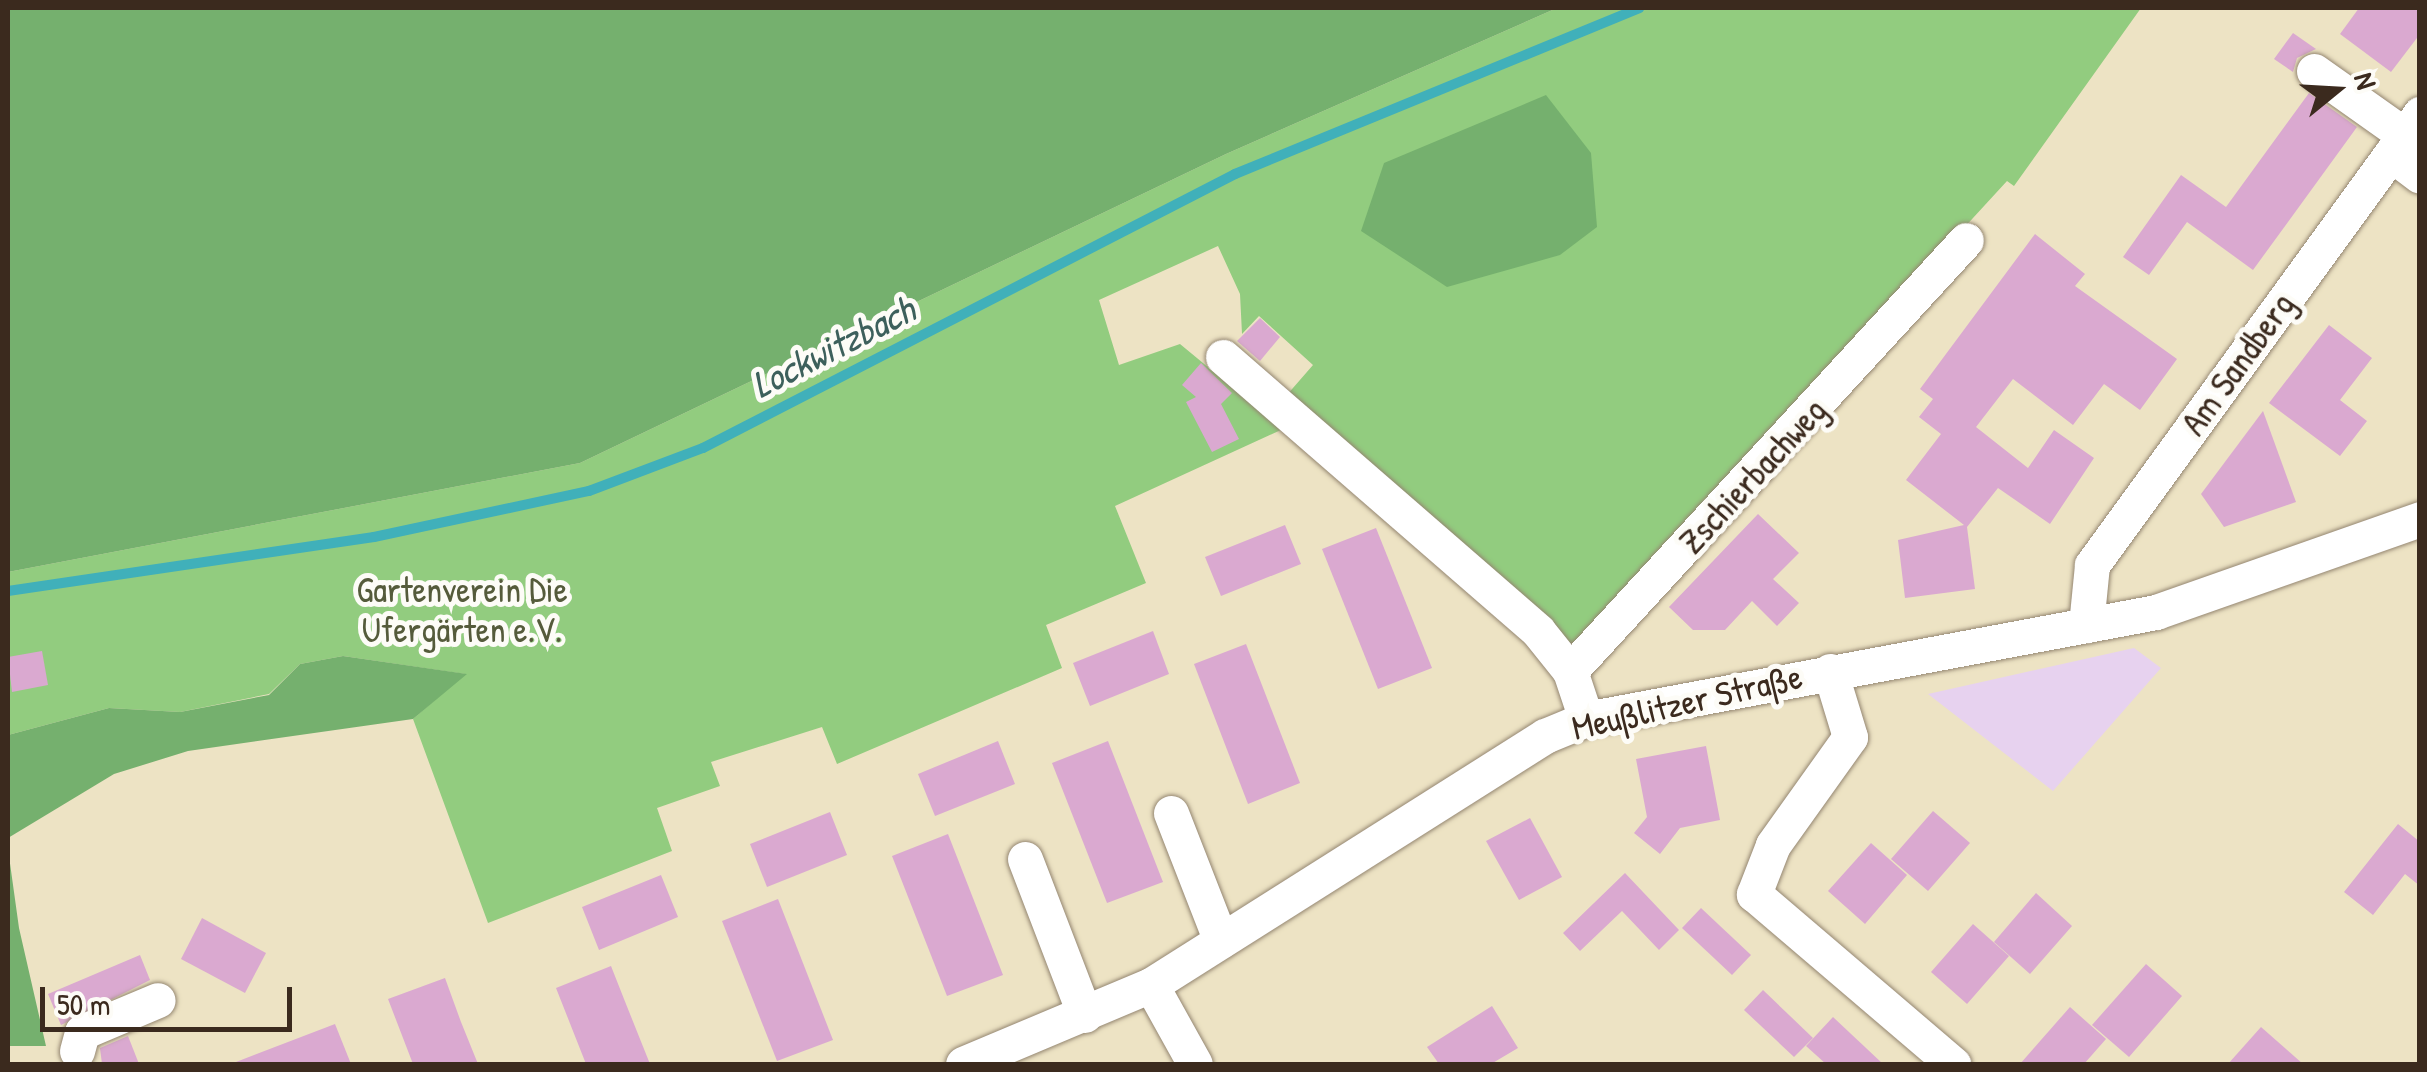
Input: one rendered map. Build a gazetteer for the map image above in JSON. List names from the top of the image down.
{
  "streets": {
    "street": ["Am Sandberg", "Zschierbachweg", "Meußlitzer Straße"]
  },
  "crossings": [
    ["Am Sandberg", "Meußlitzer Straße"]
  ],
  "water": ["Lockwitzbach"],
  "parks": ["Gartenverein Die Ufergärten e.V."],
  "scale_bar": "50 m",
  "north": "right"
}
